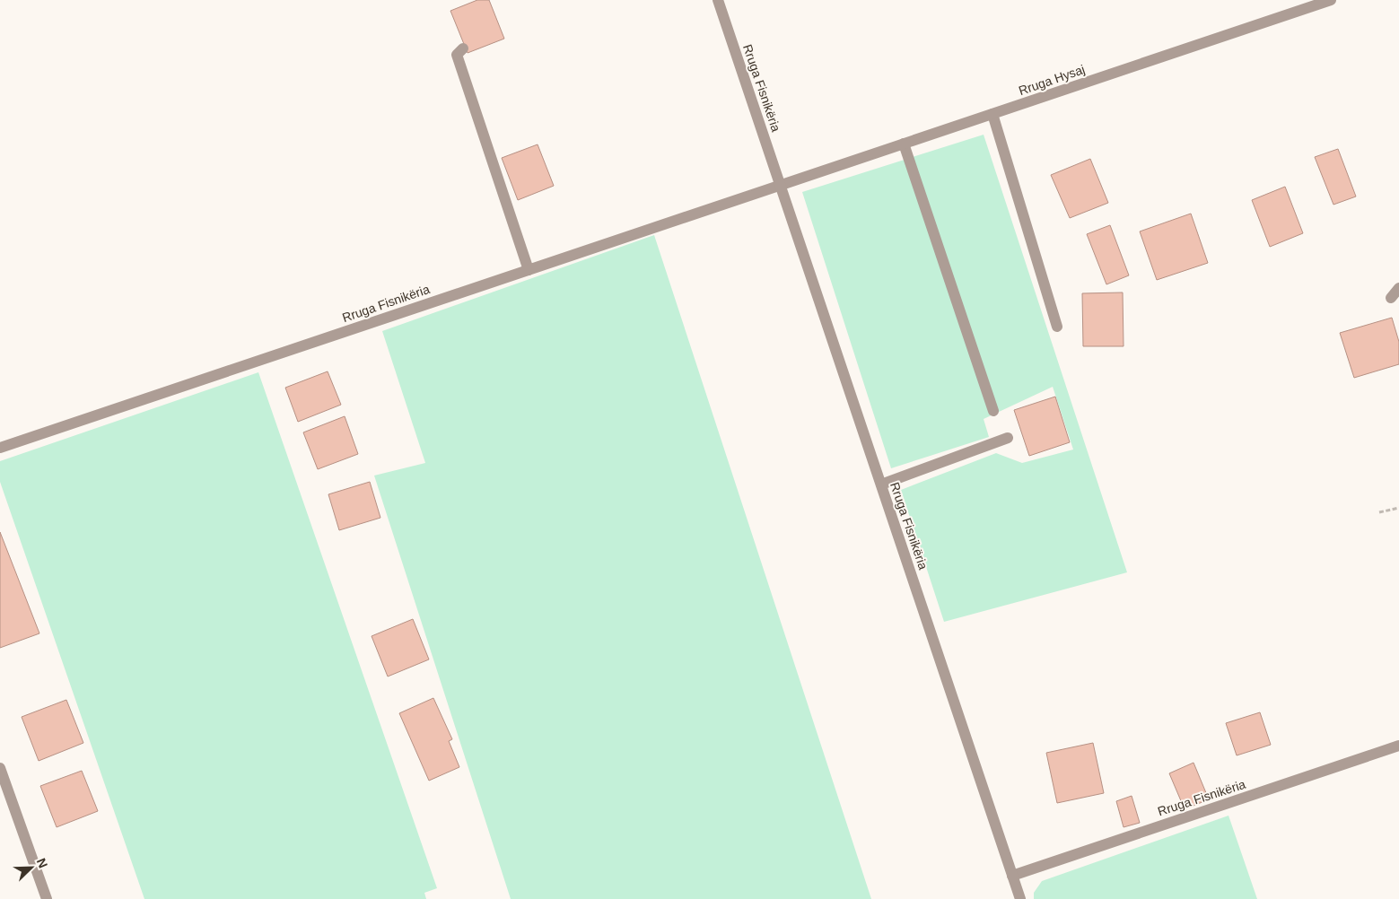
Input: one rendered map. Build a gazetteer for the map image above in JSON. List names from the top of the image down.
{
  "streets": {
    "street": ["Rruga Hysaj", "Rruga Fisnikëria"]
  },
  "crossings": [
    ["Rruga Hysaj", "Rruga Fisnikëria"]
  ],
  "north": "top right"
}
